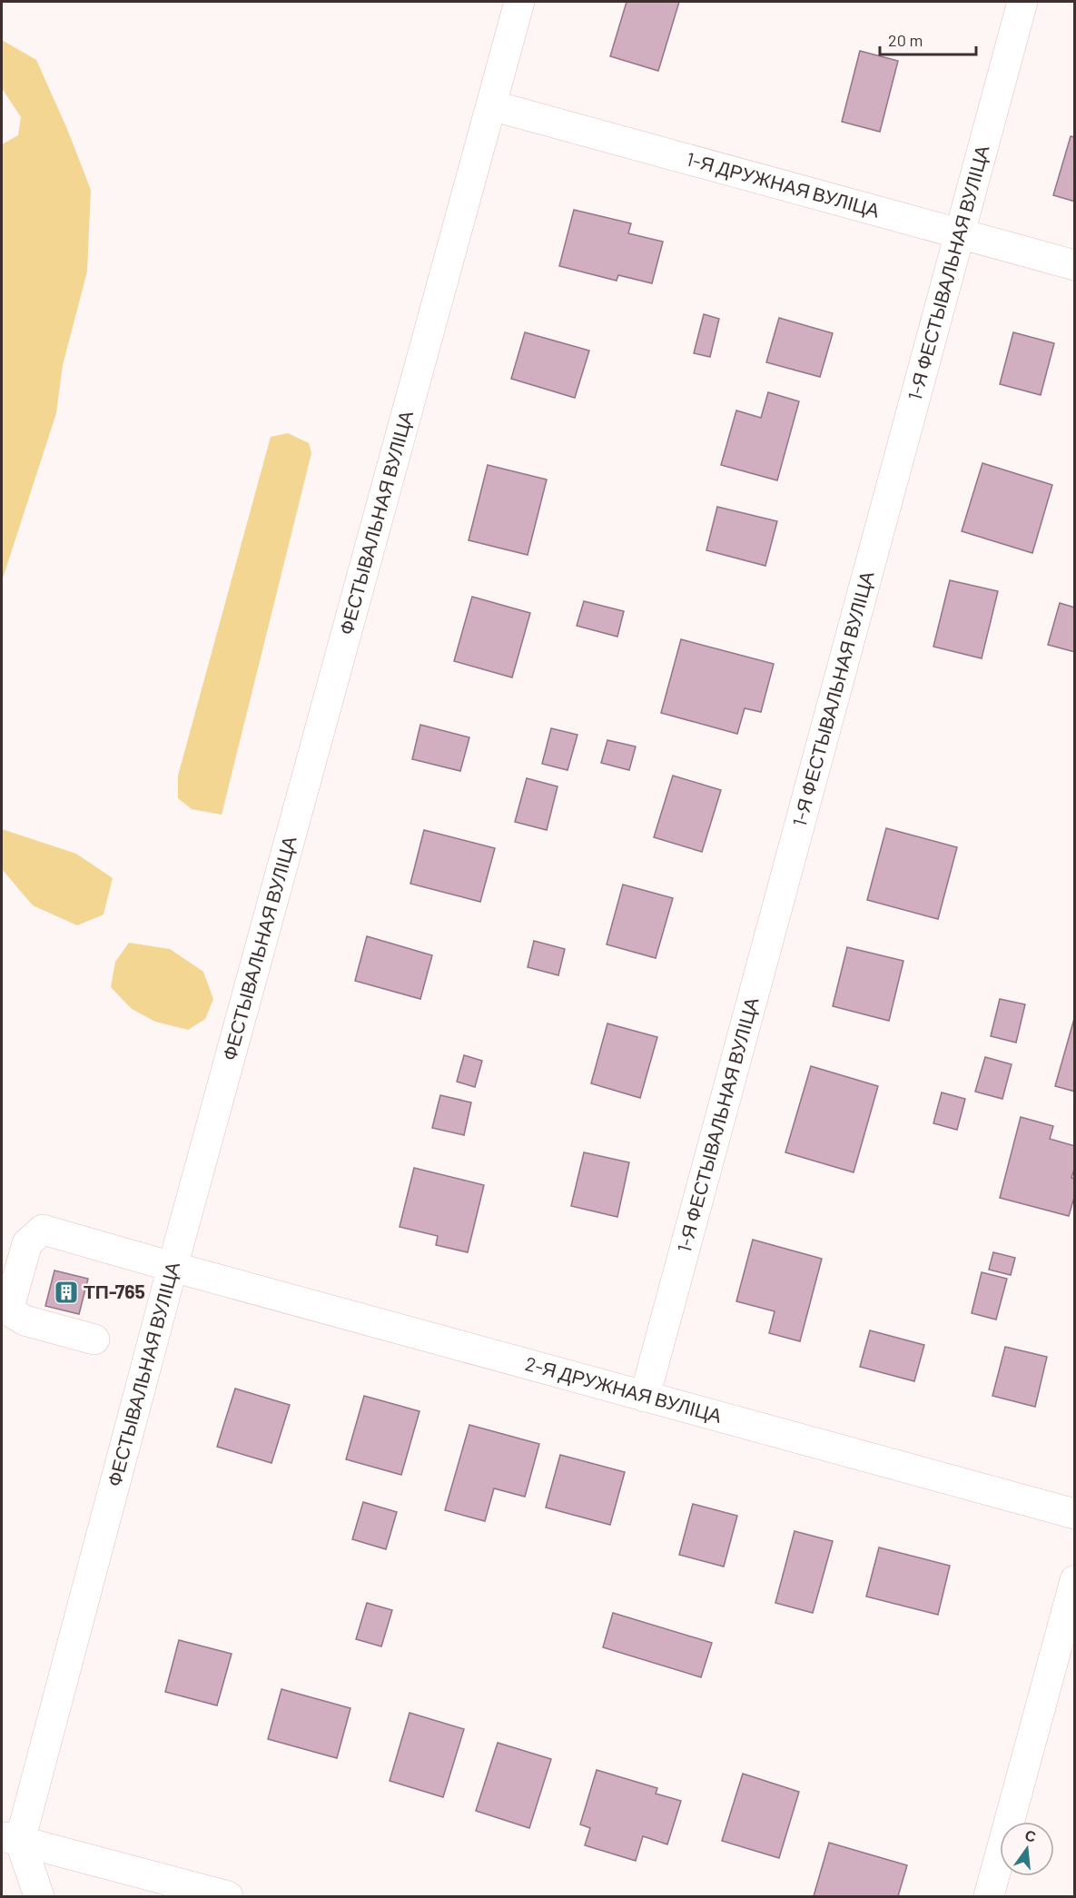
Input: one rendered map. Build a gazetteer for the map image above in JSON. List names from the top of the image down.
{
  "streets": {
    "street": [
      "1-Я ДРУЖНАЯ ВУЛІЦА",
      "1-Я ФЕСТЫВАЛЬНАЯ ВУЛІЦА",
      "ФЕСТЫВАЛЬНАЯ ВУЛІЦА",
      "2-Я ДРУЖНАЯ ВУЛІЦА"
    ]
  },
  "crossings": [
    ["1-Я ДРУЖНАЯ ВУЛІЦА", "1-Я ФЕСТЫВАЛЬНАЯ ВУЛІЦА"],
    ["1-Я ДРУЖНАЯ ВУЛІЦА", "ФЕСТЫВАЛЬНАЯ ВУЛІЦА"],
    ["1-Я ФЕСТЫВАЛЬНАЯ ВУЛІЦА", "2-Я ДРУЖНАЯ ВУЛІЦА"],
    ["ФЕСТЫВАЛЬНАЯ ВУЛІЦА", "2-Я ДРУЖНАЯ ВУЛІЦА"]
  ],
  "places": {
    "building": ["ТП-765"]
  },
  "scale_bar": "20 m",
  "north": "top"
}
